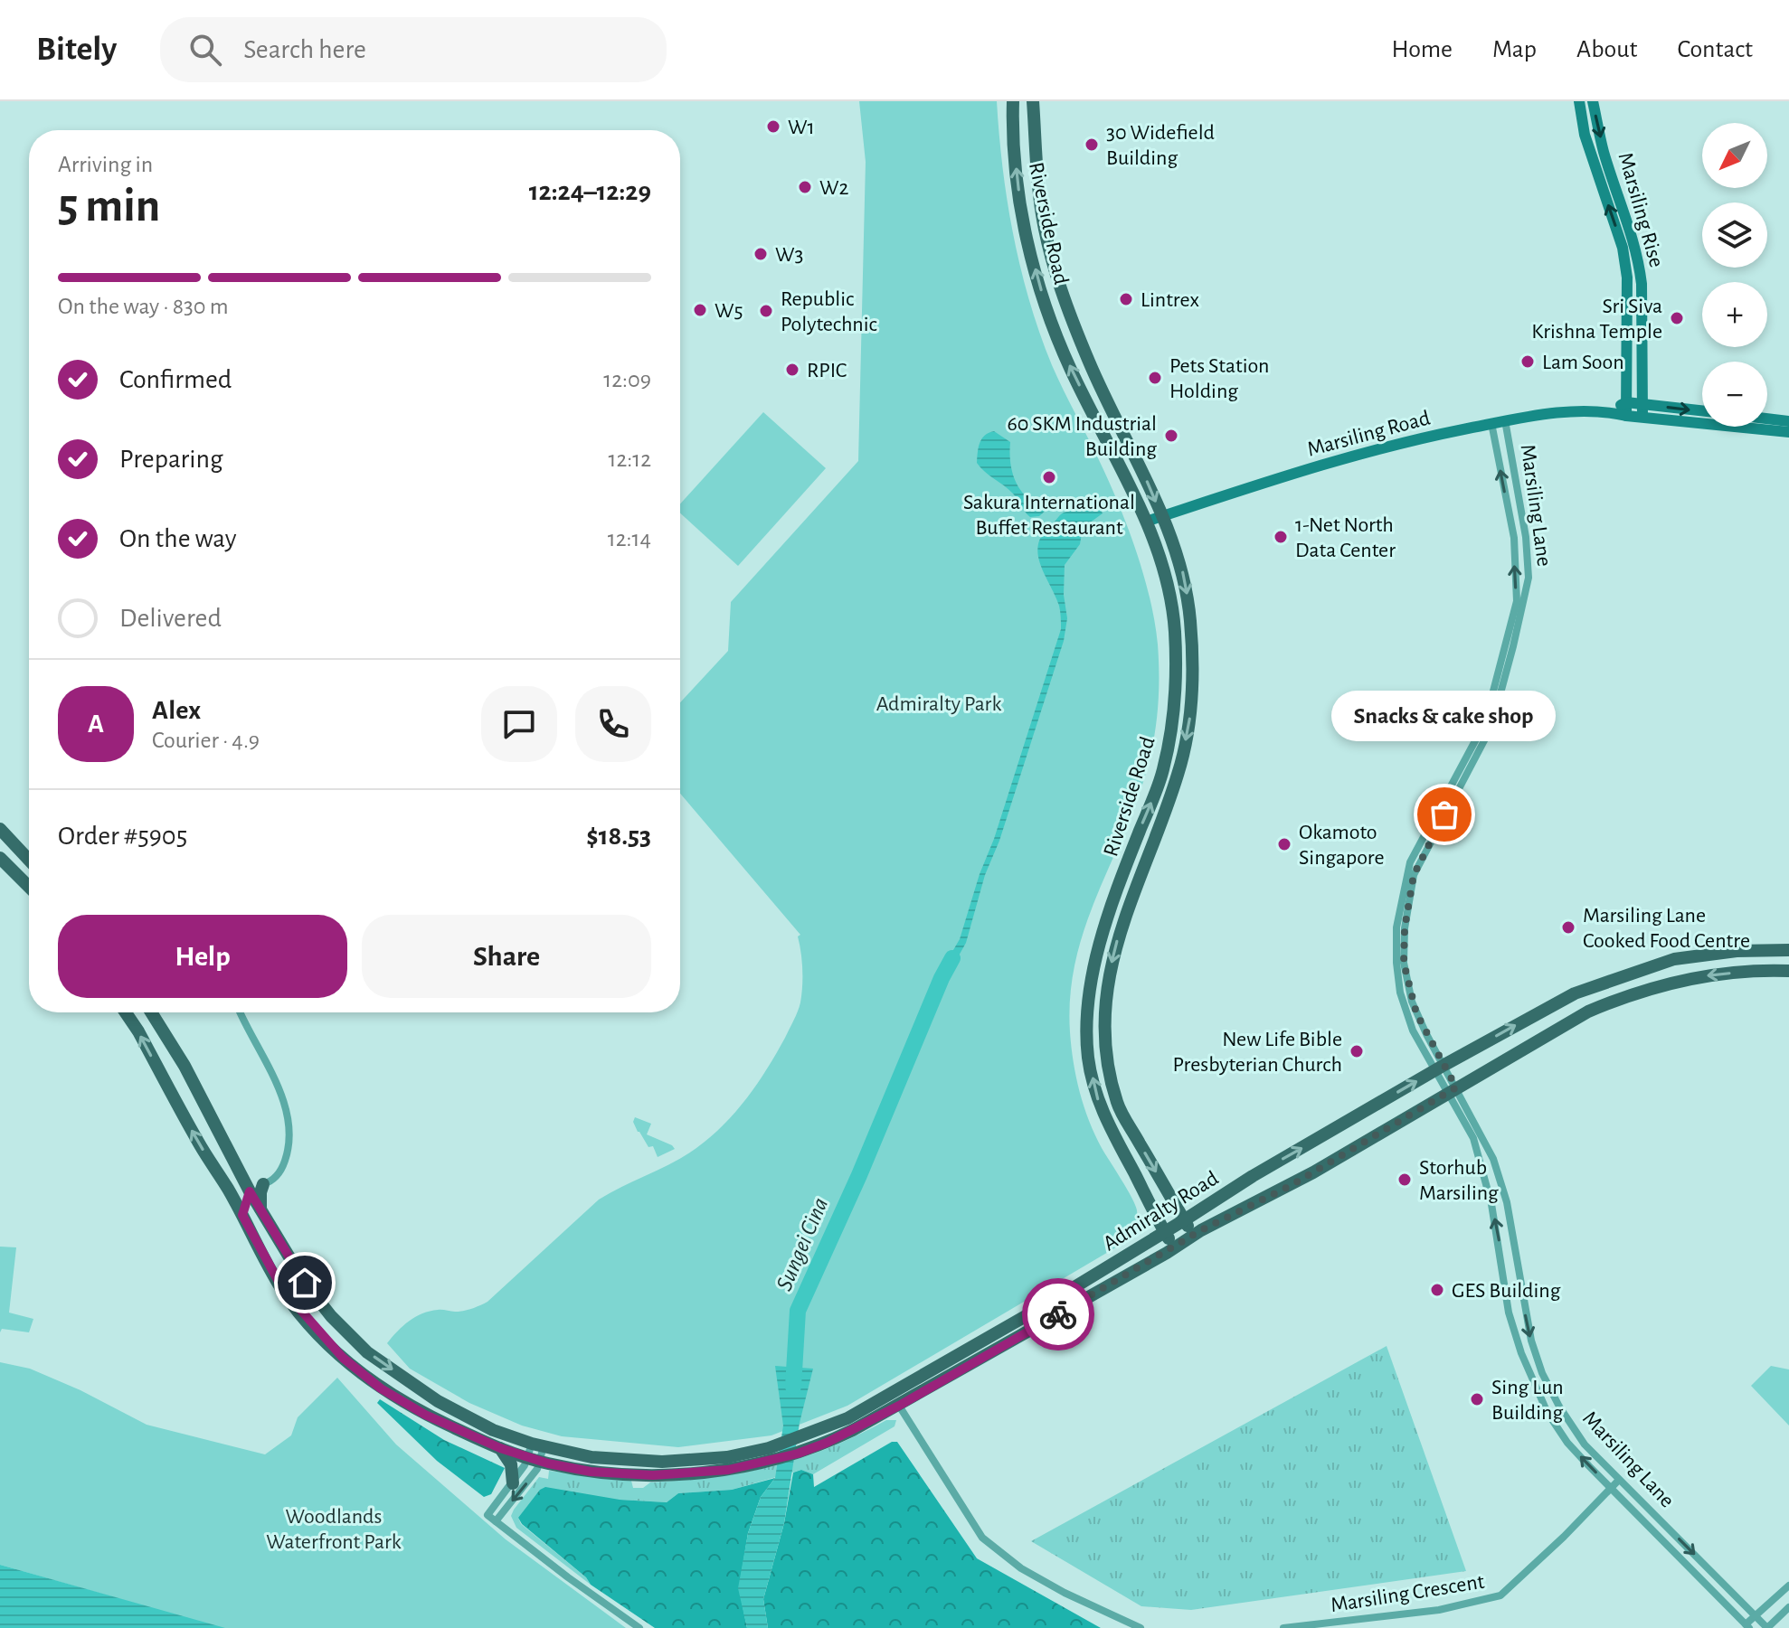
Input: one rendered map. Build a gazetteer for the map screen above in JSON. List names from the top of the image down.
{
  "streets": {
    "main road": ["Riverside Road", "Admiralty Road"],
    "street": [
      "Marsiling Rise",
      "Marsiling Road",
      "Marsiling Lane",
      "Marsiling Crescent"
    ]
  },
  "crossings": [
    ["Marsiling Rise", "Marsiling Road"],
    ["Riverside Road", "Marsiling Road"],
    ["Riverside Road", "Admiralty Road"],
    ["Marsiling Road", "Marsiling Lane"],
    ["Marsiling Lane", "Admiralty Road"],
    ["Marsiling Lane", "Marsiling Crescent"]
  ],
  "water": ["Sungei Cina"],
  "parks": ["Admiralty Park", "Woodlands Waterfront Park"],
  "places": [
    "W1",
    "30 Widefield Building",
    "W2",
    "W3",
    "Lintrex",
    "W5",
    "Republic Polytechnic",
    "Sri Siva Krishna Temple",
    "Lam Soon",
    "RPIC",
    "Pets Station Holding",
    "60 SKM Industrial Building",
    "Sakura International Buffet Restaurant",
    "1-Net North Data Center",
    "Snacks & cake shop",
    "Okamoto Singapore",
    "Marsiling Lane Cooked Food Centre",
    "New Life Bible Presbyterian Church",
    "Storhub Marsiling",
    "GES Building",
    "Sing Lun Building"
  ],
  "north": "bottom left",
  "page": {
    "header": "Bitely",
    "search": "Search here",
    "nav": [
      "Home",
      "Map",
      "About",
      "Contact"
    ],
    "map_buttons": ["+", "−"],
    "heading": ["5 min", "Arriving in", "12:24–12:29"],
    "panel": [
      "Alex",
      "Courier · 4.9",
      "Order #5905",
      "$18.53"
    ],
    "bar": "On the way · 830 m",
    "list": [
      ["Confirmed", "12:09"],
      ["Preparing", "12:12"],
      ["On the way", "12:14"],
      "Delivered"
    ],
    "round": "A",
    "bubble": "Snacks & cake shop",
    "buttons": ["Help", "Share"]
  }
}
